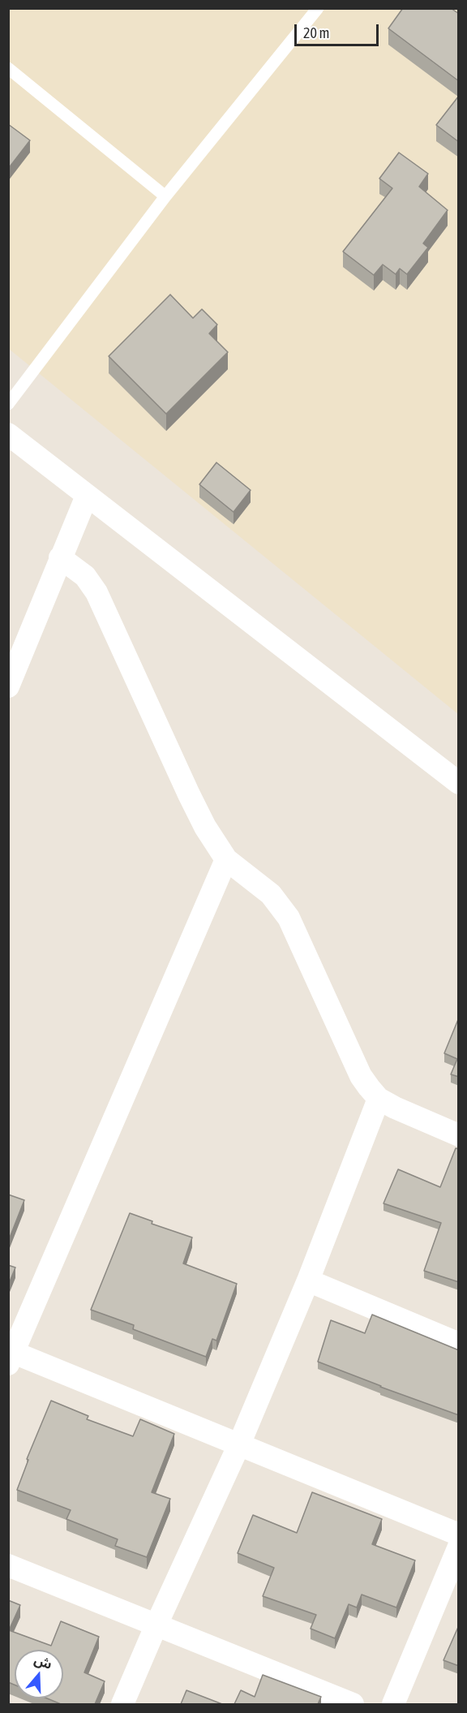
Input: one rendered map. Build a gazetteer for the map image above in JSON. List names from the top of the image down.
{
  "scale_bar": "20 m",
  "north": "top"
}
